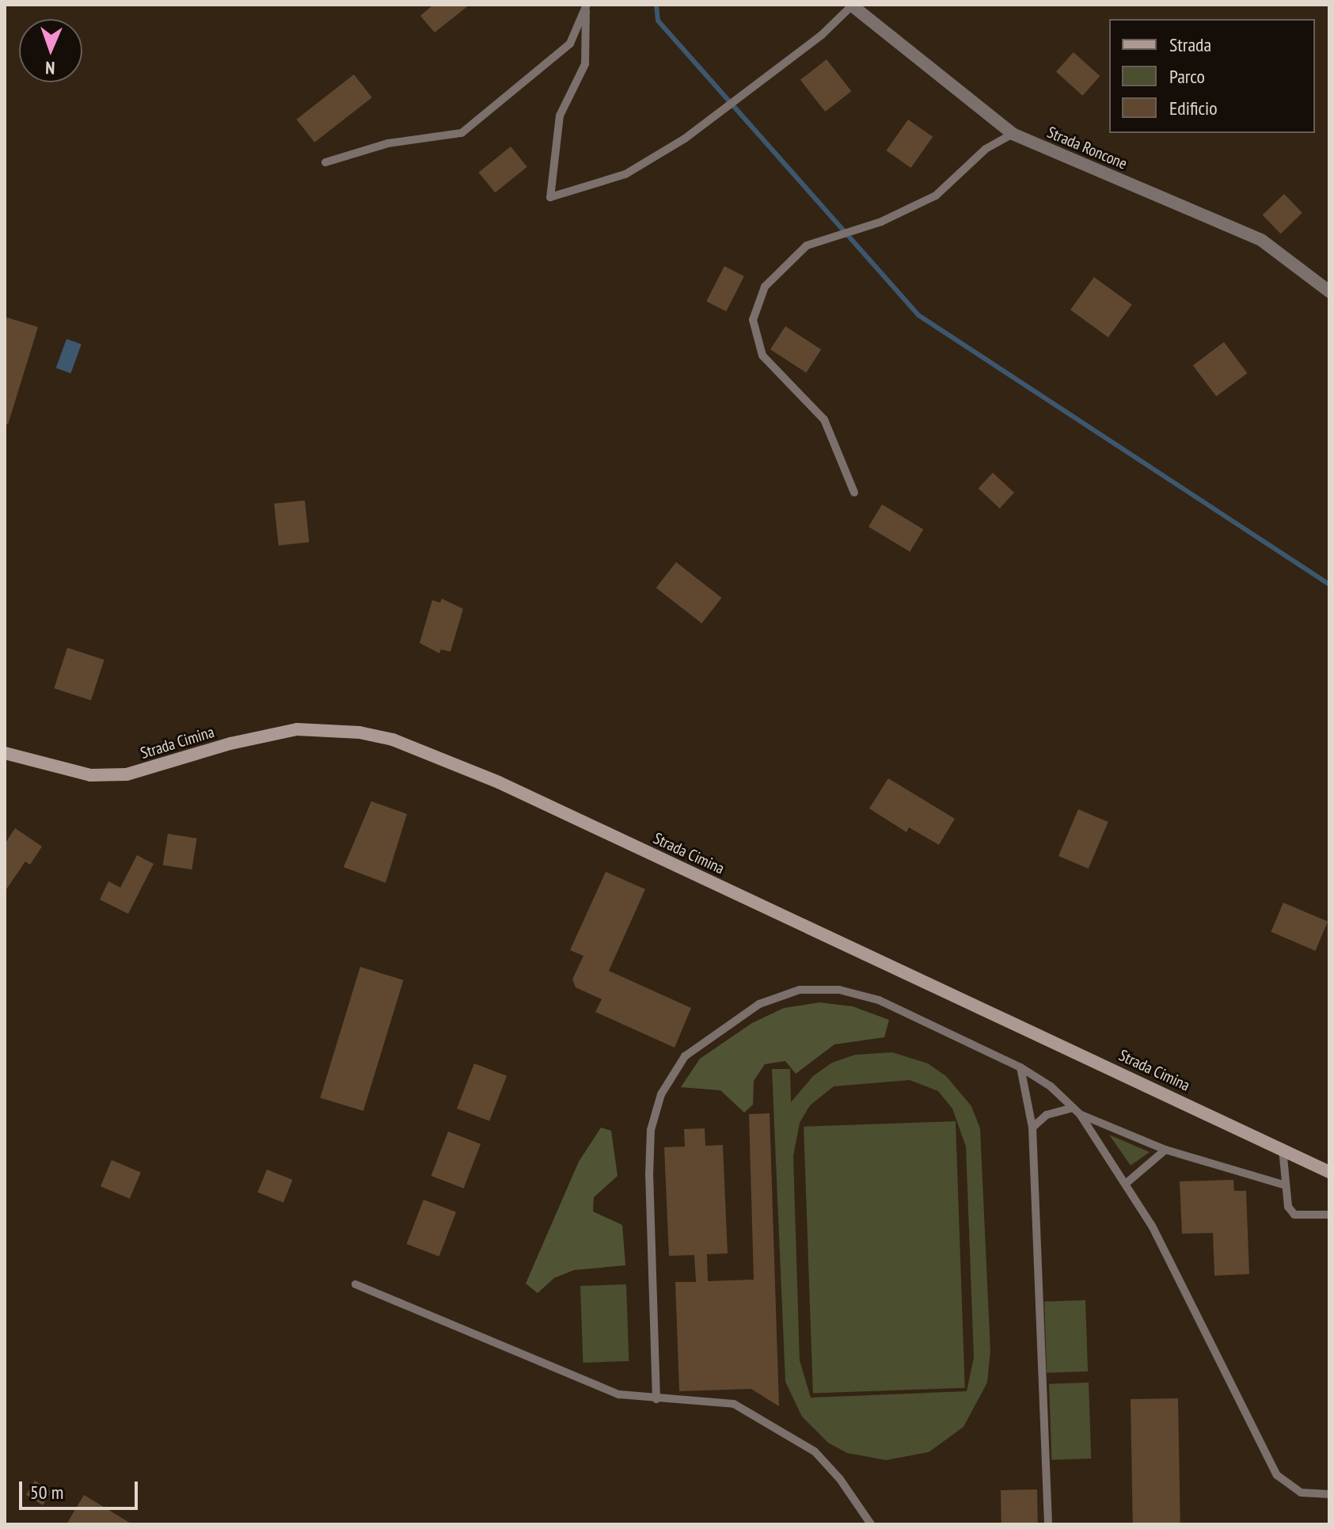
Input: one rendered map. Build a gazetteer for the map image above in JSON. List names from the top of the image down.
{
  "streets": {
    "main road": ["Strada Cimina"],
    "street": ["Strada Roncone"]
  },
  "legend": ["Strada", "Parco", "Edificio"],
  "scale_bar": "50 m",
  "north": "bottom"
}
